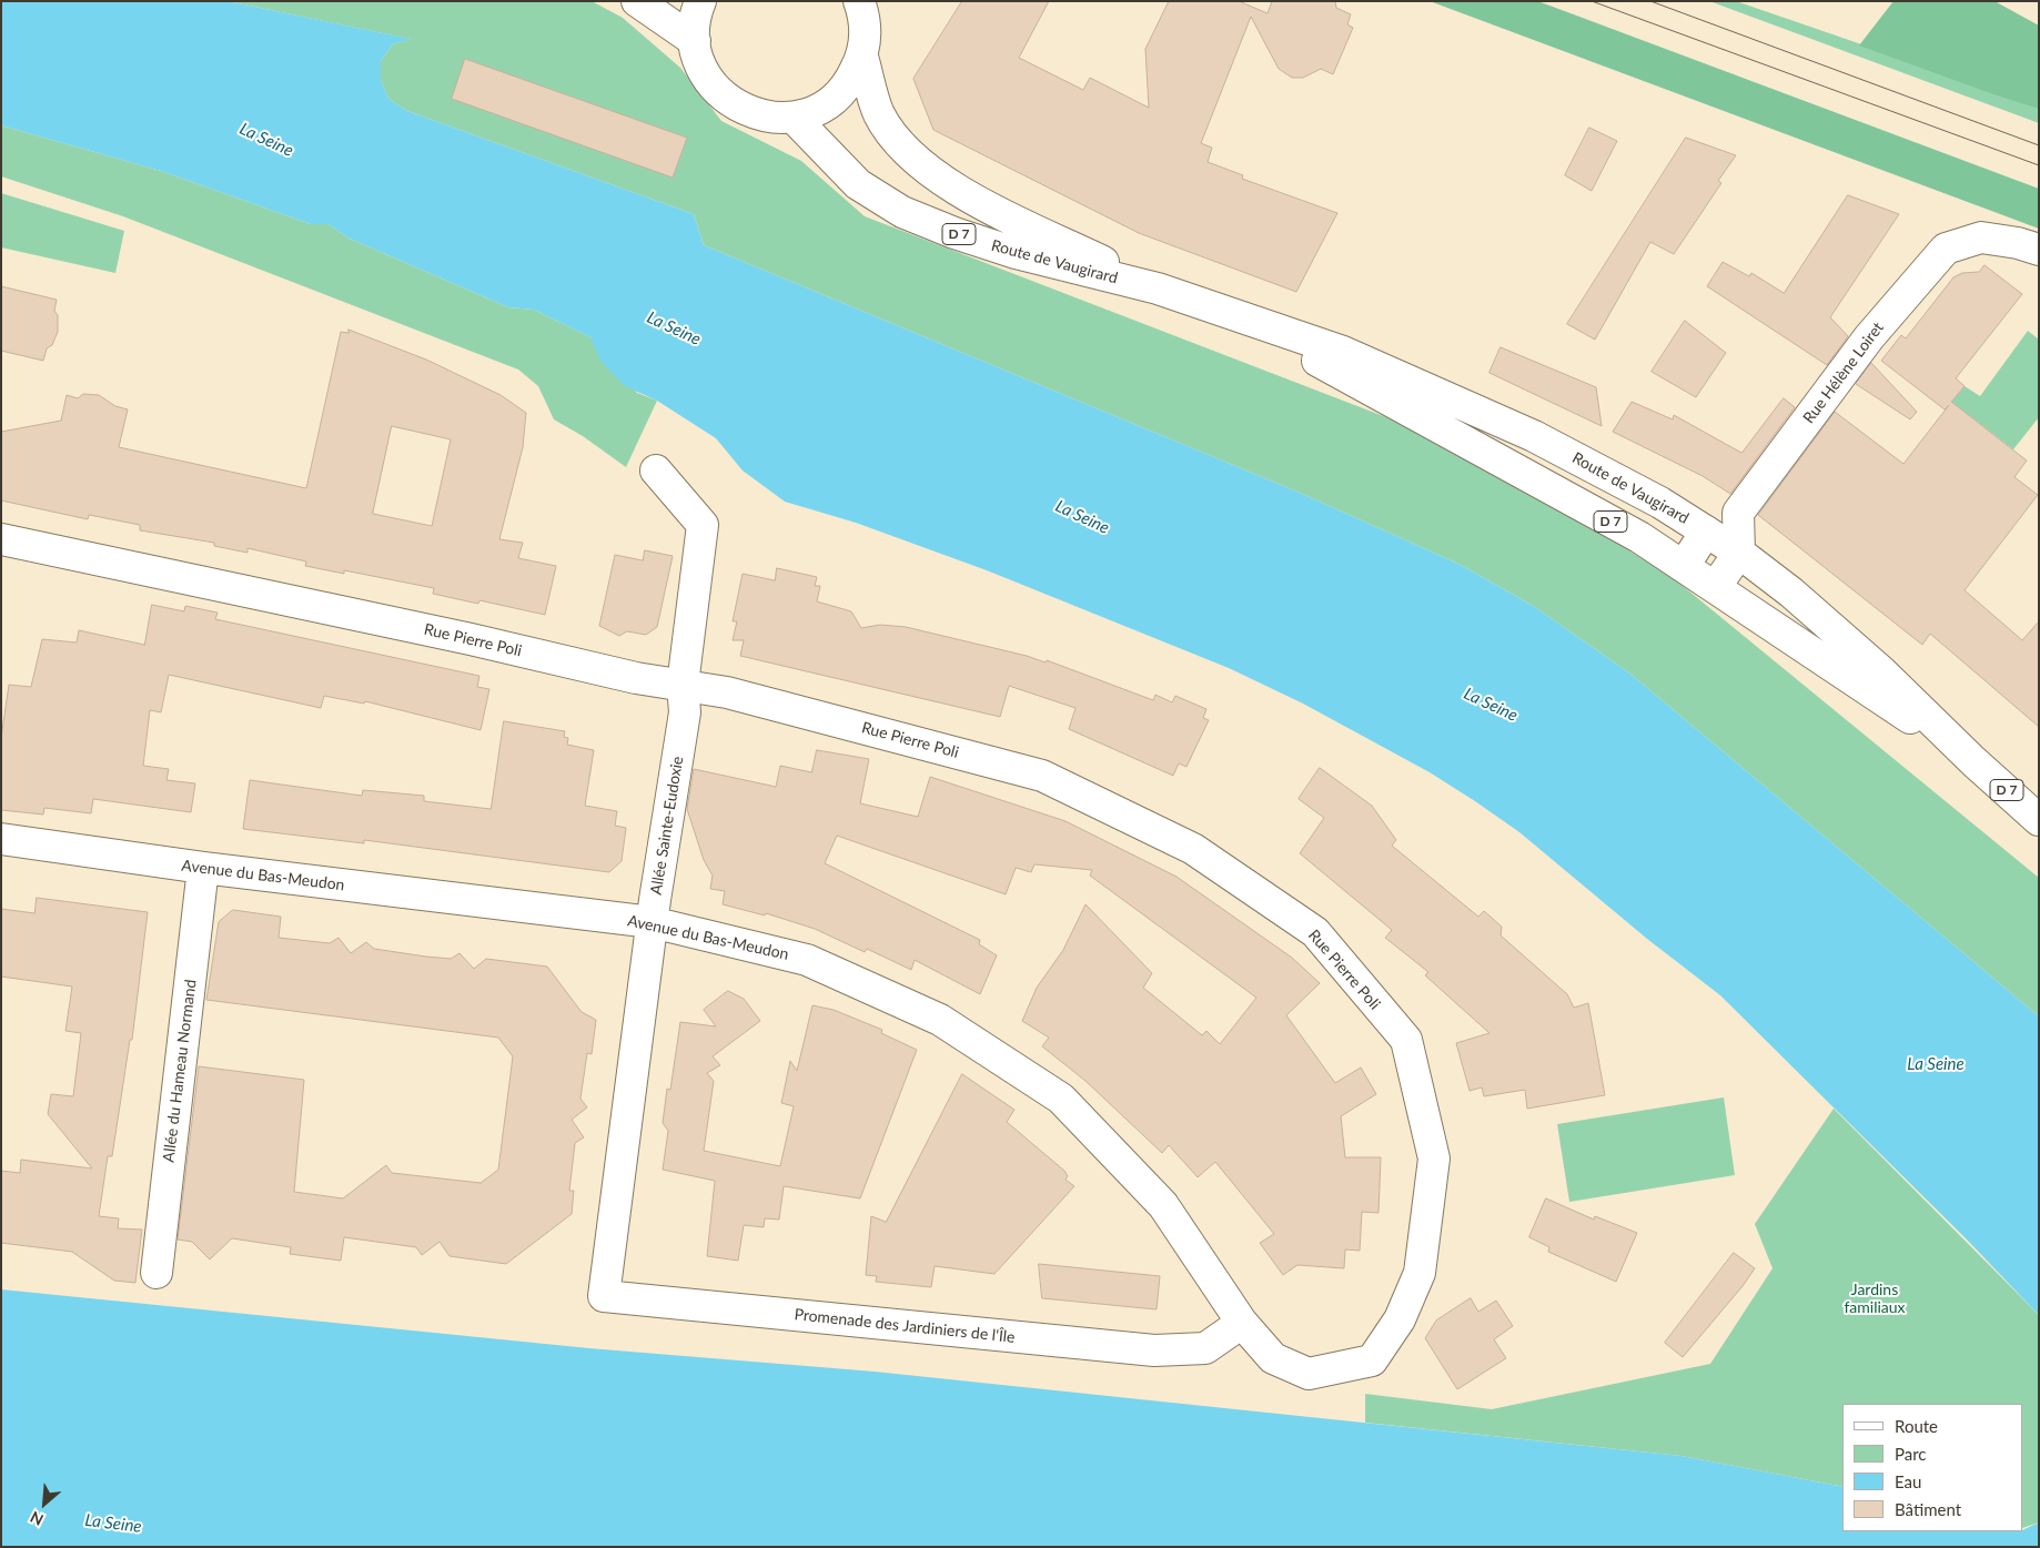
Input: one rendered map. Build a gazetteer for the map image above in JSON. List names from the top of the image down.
{
  "streets": {
    "street": [
      "D 7",
      "Route de Vaugirard",
      "Rue Hélène Loiret",
      "Rue Pierre Poli",
      "Allée Sainte-Eudoxie",
      "Avenue du Bas-Meudon",
      "Allée du Hameau Normand",
      "Promenade des Jardiniers de l'Île"
    ]
  },
  "crossings": [
    ["Route de Vaugirard", "Rue Hélène Loiret"],
    ["Rue Pierre Poli", "Allée Sainte-Eudoxie"],
    ["Rue Pierre Poli", "Avenue du Bas-Meudon"],
    ["Allée Sainte-Eudoxie", "Avenue du Bas-Meudon"],
    ["Allée Sainte-Eudoxie", "Promenade des Jardiniers de l'Île"],
    ["Avenue du Bas-Meudon", "Allée du Hameau Normand"],
    ["Avenue du Bas-Meudon", "Promenade des Jardiniers de l'Île"]
  ],
  "water": ["La Seine"],
  "parks": ["Jardins familiaux"],
  "legend": [
    "Route",
    "Parc",
    "Eau",
    "Bâtiment"
  ],
  "north": "bottom left"
}
